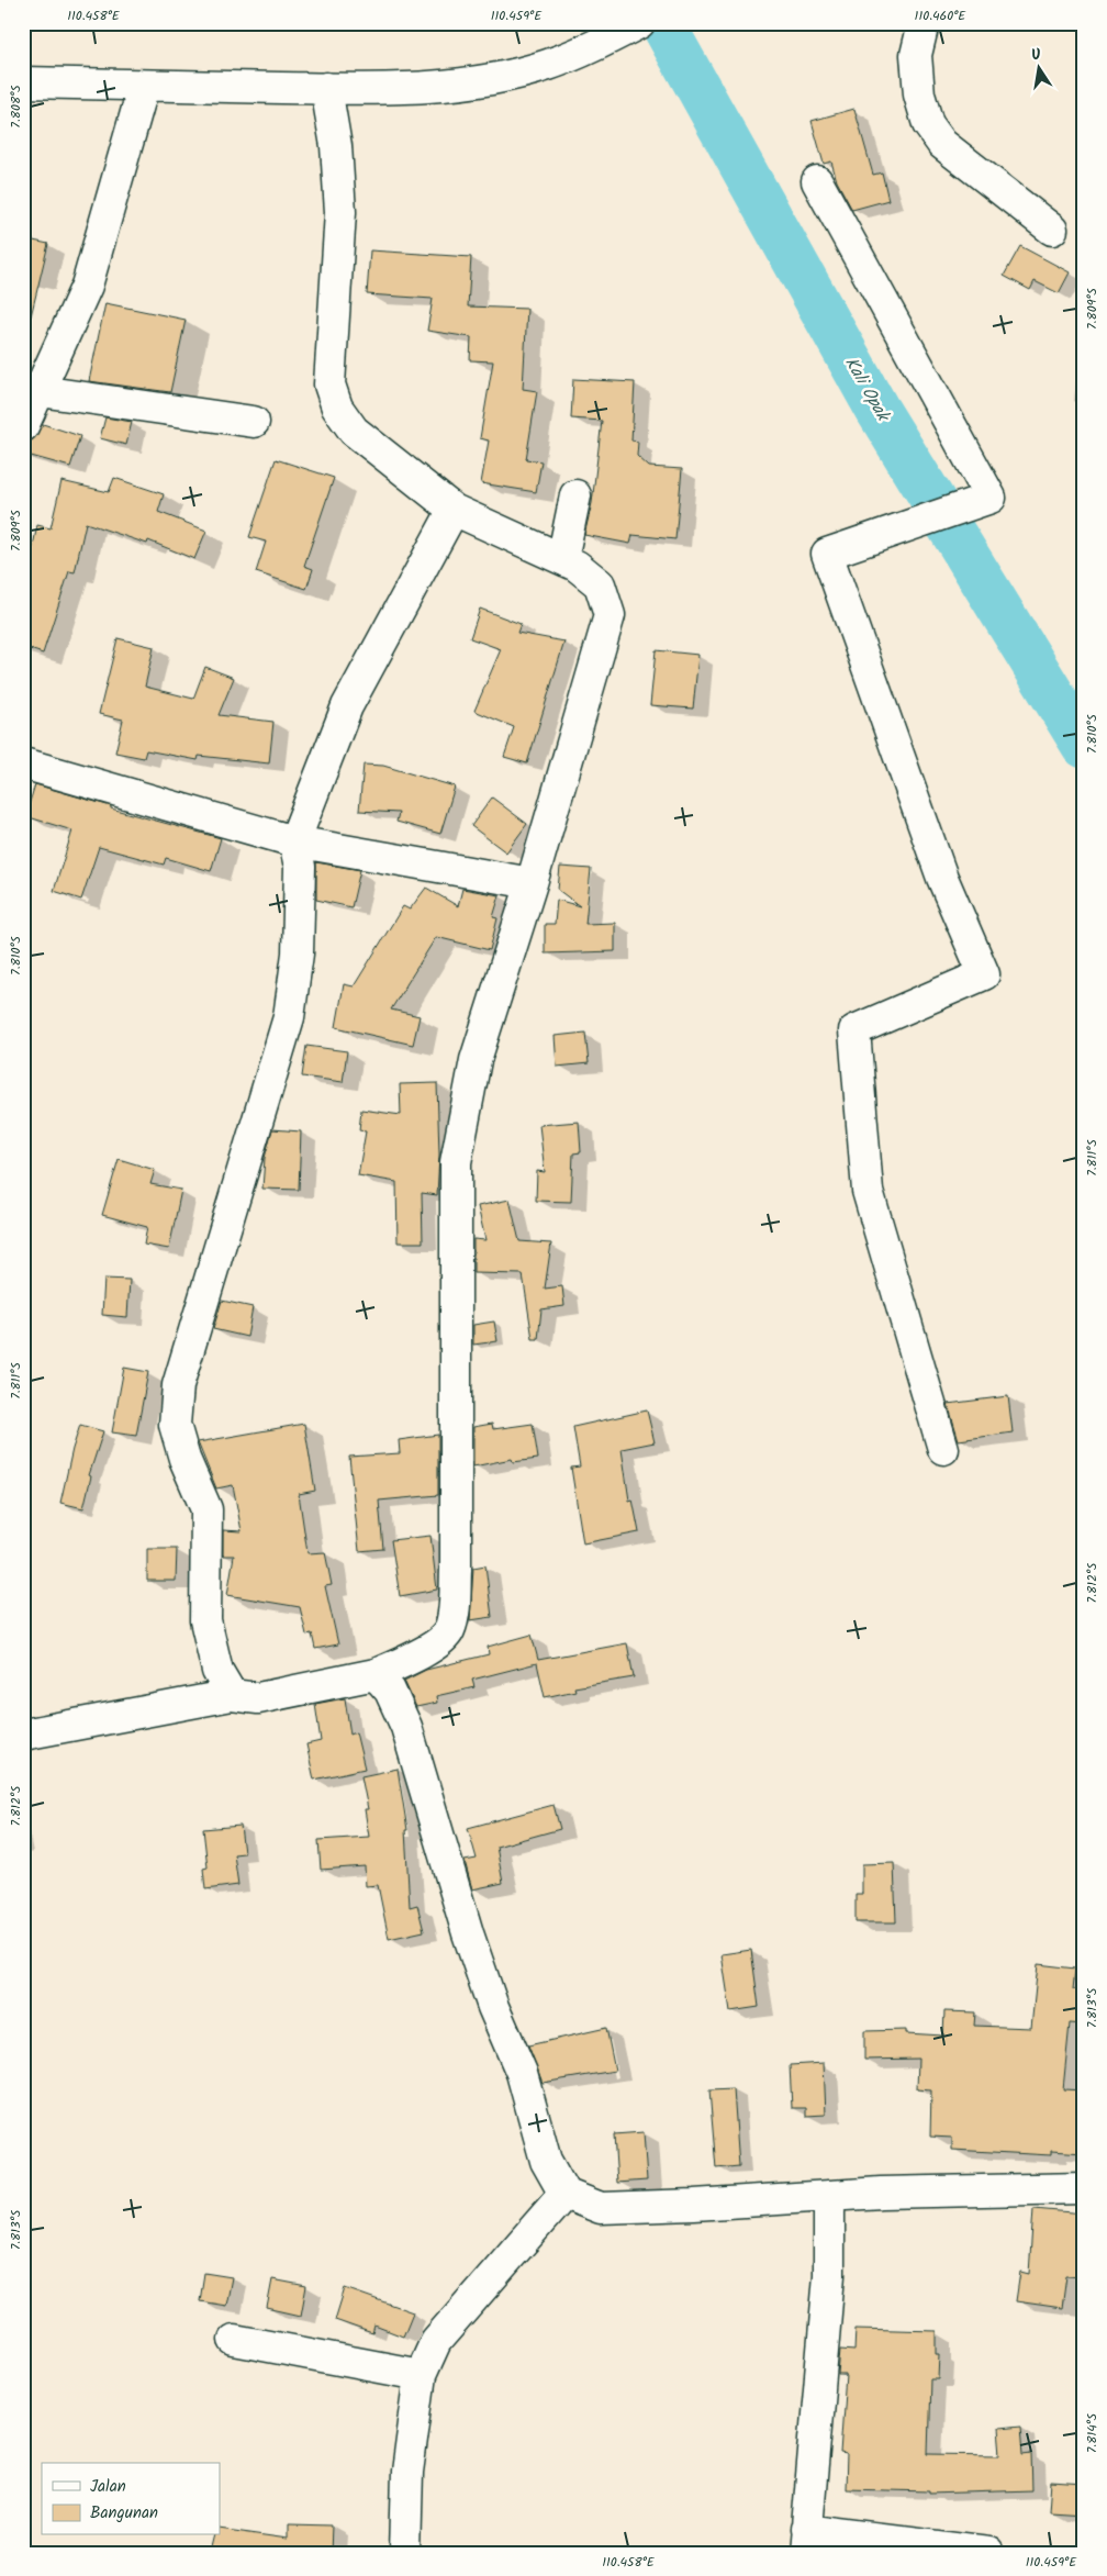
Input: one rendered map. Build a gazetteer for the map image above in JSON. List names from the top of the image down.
{
  "water": ["Kali Opak"],
  "legend": ["Jalan", "Bangunan"],
  "north": "top",
  "coordinates": [
    "110.458°E",
    "110.459°E",
    "110.460°E",
    "7.808°S",
    "7.809°S",
    "7.810°S",
    "7.811°S",
    "7.812°S",
    "7.813°S",
    "7.814°S"
  ]
}
